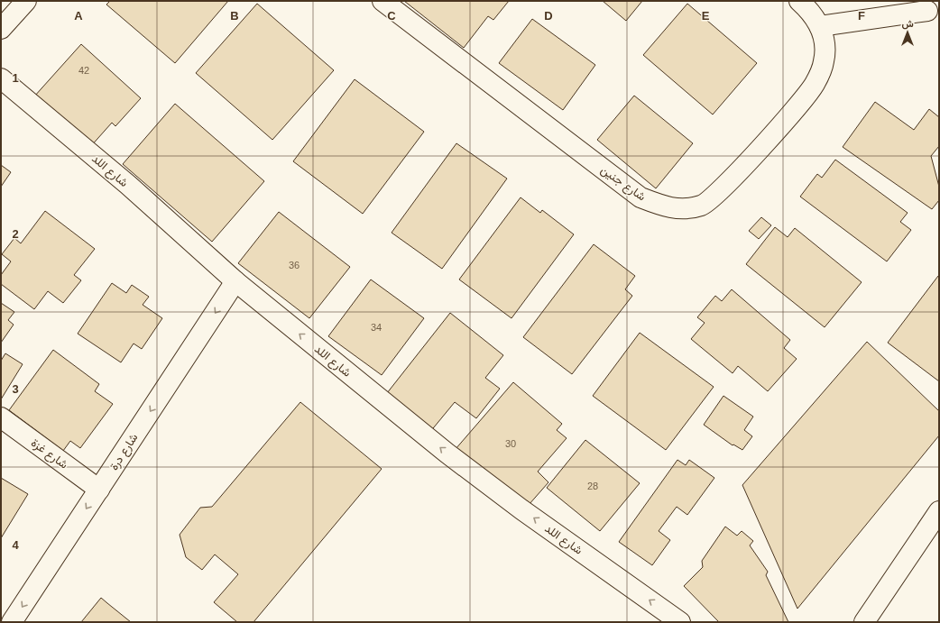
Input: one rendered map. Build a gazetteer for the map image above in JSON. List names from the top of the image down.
{
  "streets": {
    "street": [
      "شارع اللد",
      "شارع جنين",
      "شارع درة",
      "شارع غزة"
    ]
  },
  "crossings": [
    ["شارع اللد", "شارع درة"],
    ["شارع درة", "شارع غزة"]
  ],
  "one_way": ["شارع اللد", "شارع درة"],
  "house_numbers": [
    "42",
    "36",
    "34",
    "30",
    "28"
  ],
  "north": "top",
  "grid": {
    "columns": [
      "A",
      "B",
      "C",
      "D",
      "E",
      "F"
    ],
    "rows": [
      "1",
      "2",
      "3",
      "4"
    ]
  }
}
